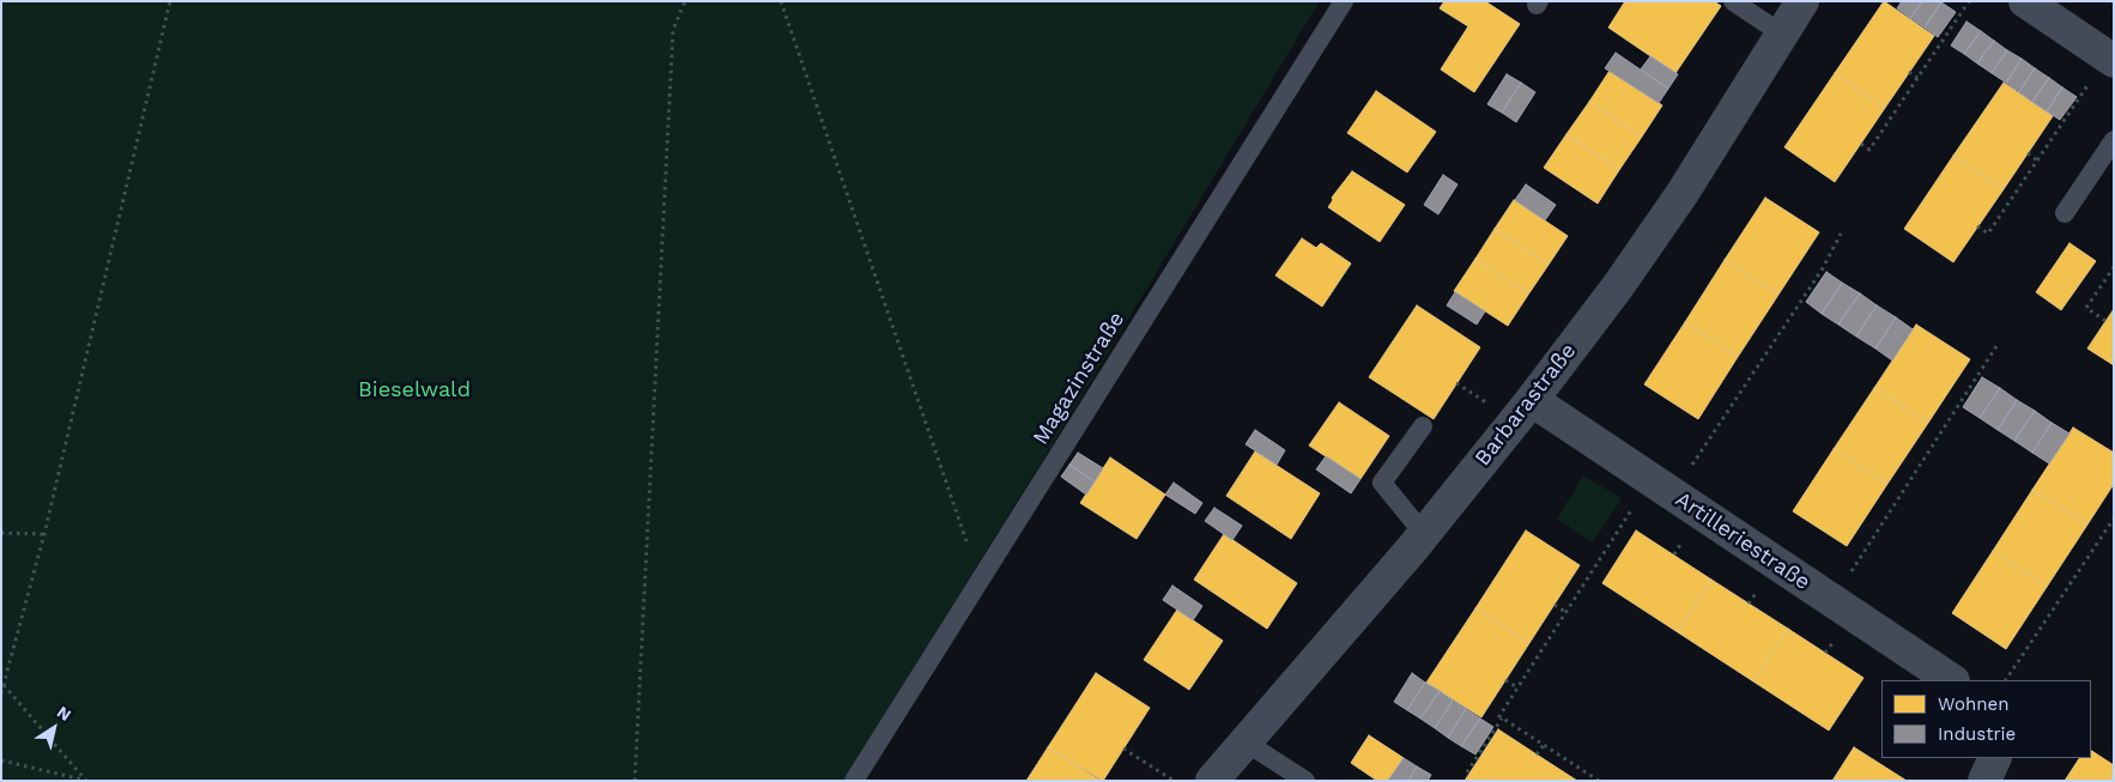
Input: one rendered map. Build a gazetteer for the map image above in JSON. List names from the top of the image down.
{
  "streets": {
    "street": ["Barbarastraße", "Artilleriestraße"],
    "lane": ["Magazinstraße"]
  },
  "crossings": [
    ["Barbarastraße", "Artilleriestraße"]
  ],
  "parks": ["Bieselwald"],
  "legend": ["Wohnen", "Industrie"],
  "north": "top right"
}
